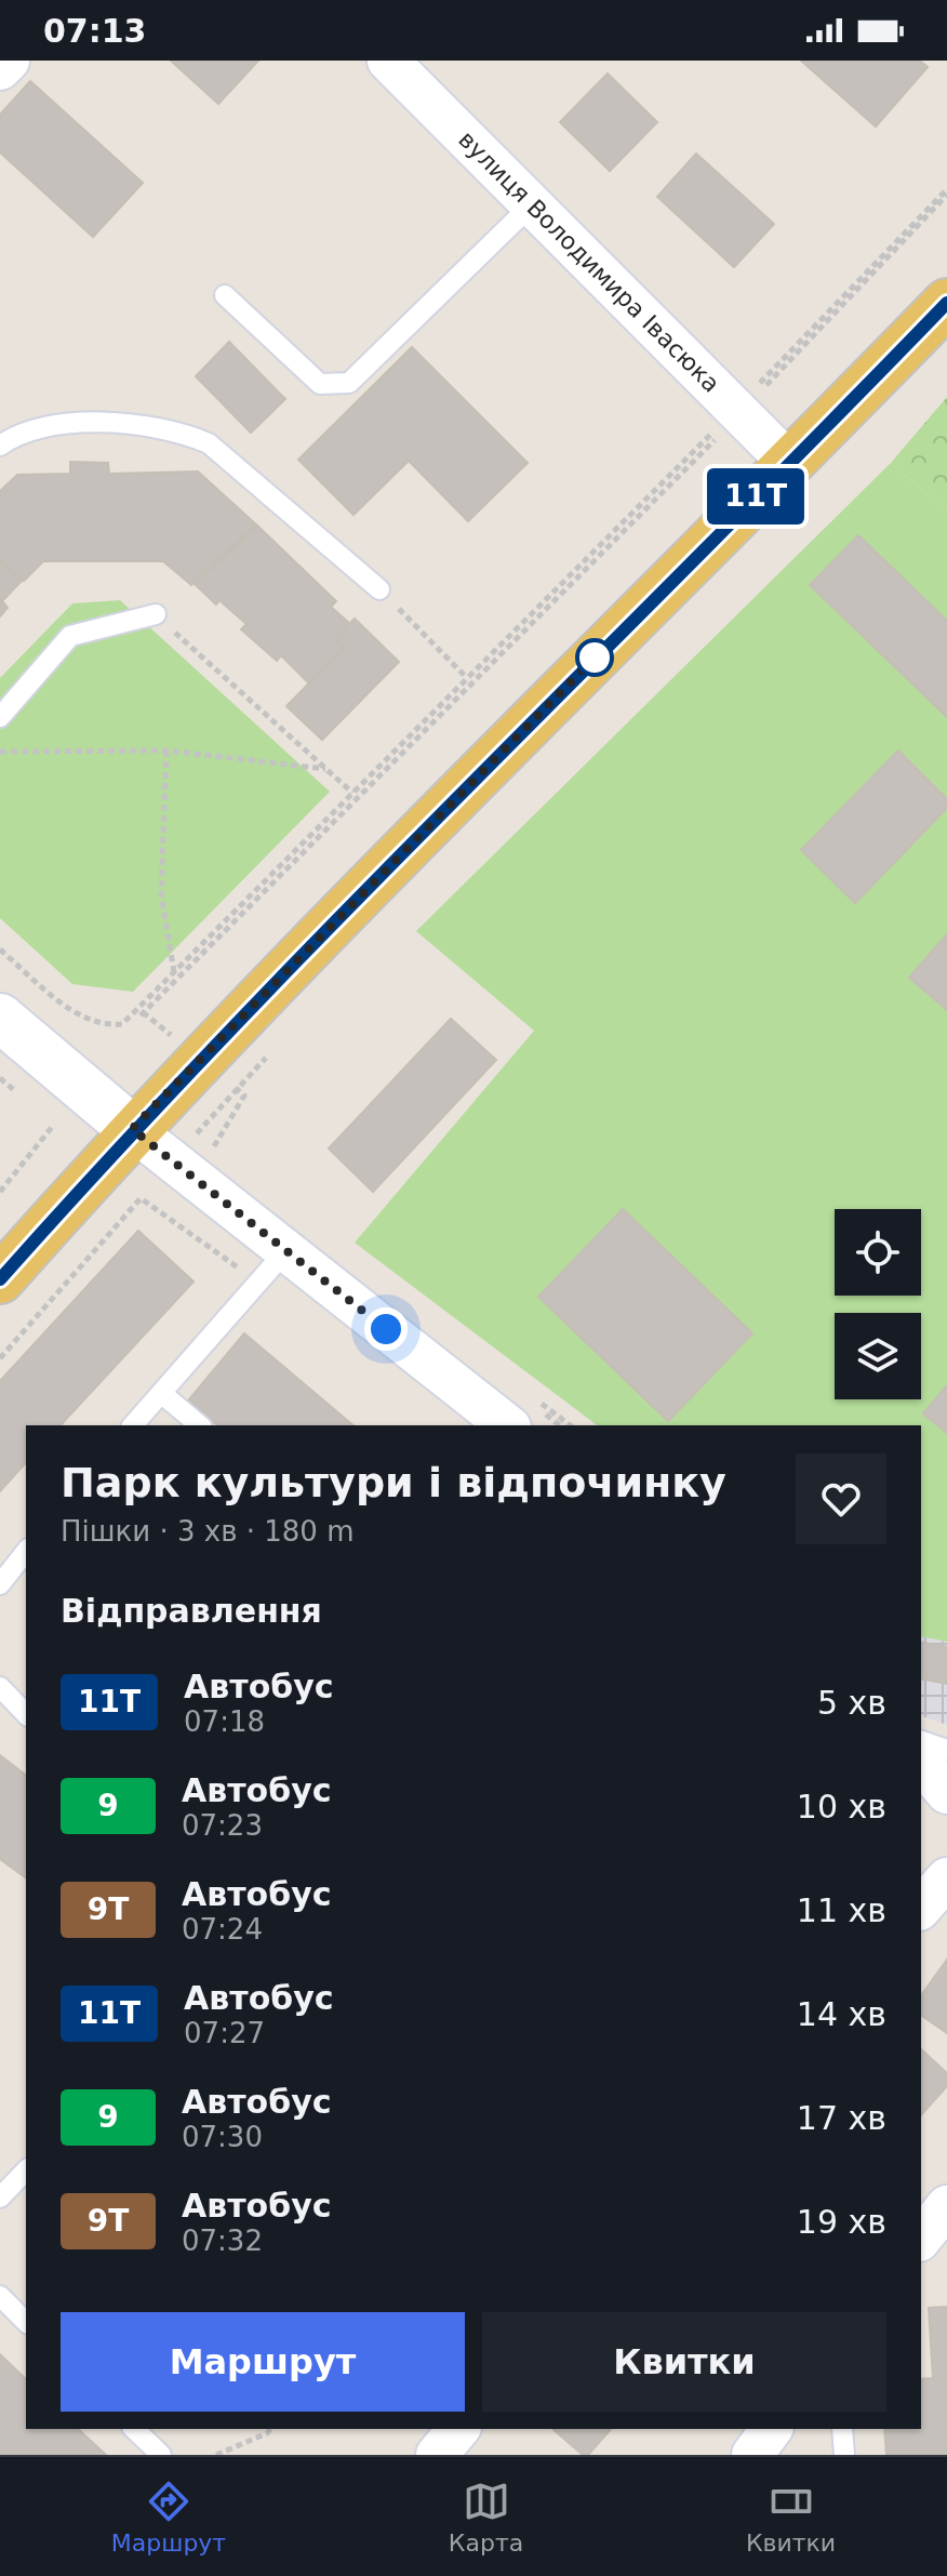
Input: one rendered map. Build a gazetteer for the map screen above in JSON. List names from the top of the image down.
{
  "streets": {
    "street": ["вулиця Володимира Івасюка"]
  },
  "lines": ["bus line 11Т"],
  "page": {
    "status": "07:13",
    "on_map": "11Т",
    "heading": [
      ["Парк культури і відпочинку", "Пішки · 3 хв · 180 m"],
      "Відправлення"
    ],
    "list": [
      {
        "mark": "11Т",
        "name": "Автобус",
        "note": "07:18",
        "value": "5 хв"
      },
      {
        "mark": "9",
        "name": "Автобус",
        "note": "07:23",
        "value": "10 хв"
      },
      {
        "mark": "9Т",
        "name": "Автобус",
        "note": "07:24",
        "value": "11 хв"
      },
      {
        "mark": "11Т",
        "name": "Автобус",
        "note": "07:27",
        "value": "14 хв"
      },
      {
        "mark": "9",
        "name": "Автобус",
        "note": "07:30",
        "value": "17 хв"
      },
      {
        "mark": "9Т",
        "name": "Автобус",
        "note": "07:32",
        "value": "19 хв"
      }
    ],
    "buttons": ["Маршрут", "Квитки"],
    "tabs": ["Маршрут", "Карта", "Квитки"]
  }
}
